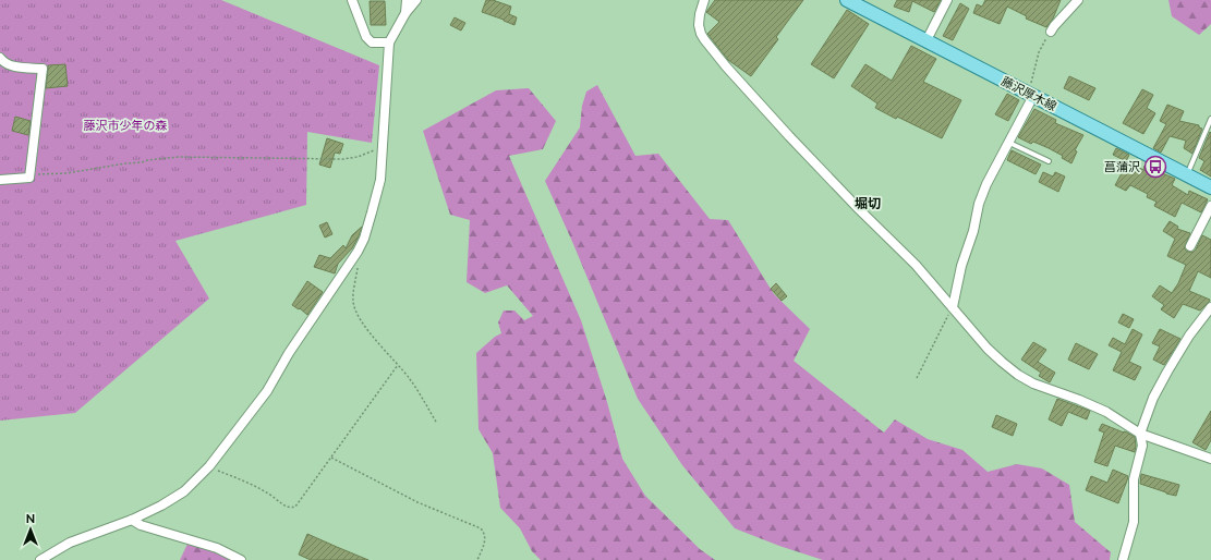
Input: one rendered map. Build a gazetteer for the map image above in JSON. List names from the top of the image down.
{
  "streets": {
    "main road": ["藤沢厚木線"]
  },
  "districts": ["堀切"],
  "parks": ["藤沢市少年の森"],
  "places": {
    "bus stop": ["菖蒲沢"]
  },
  "north": "top"
}
